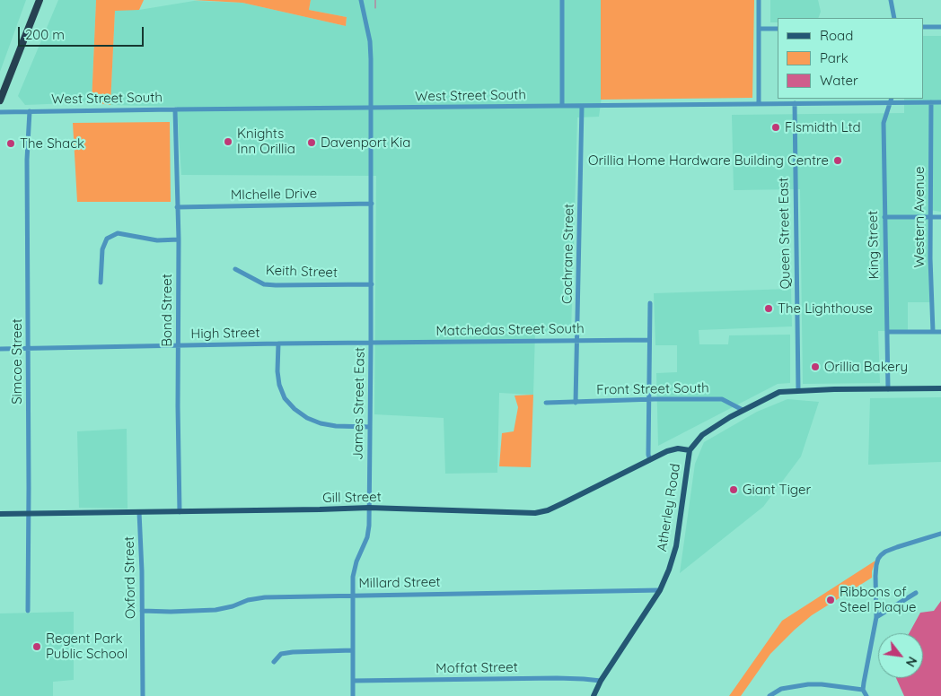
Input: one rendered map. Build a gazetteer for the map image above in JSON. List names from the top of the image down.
{
  "streets": {
    "main road": ["Gill Street", "Atherley Road"],
    "street": [
      "West Street South",
      "MIchelle Drive",
      "Western Avenue",
      "Queen Street East",
      "King Street",
      "Cochrane Street",
      "Keith Street",
      "Bond Street",
      "Matchedas Street South",
      "High Street",
      "Simcoe Street",
      "Front Street South",
      "James Street East",
      "Oxford Street",
      "Millard Street",
      "Moffat Street"
    ]
  },
  "crossings": [
    ["West Street South", "Western Avenue"],
    ["West Street South", "Queen Street East"],
    ["West Street South", "King Street"],
    ["West Street South", "Cochrane Street"],
    ["West Street South", "Bond Street"],
    ["West Street South", "Simcoe Street"],
    ["West Street South", "James Street East"],
    ["MIchelle Drive", "Bond Street"],
    ["MIchelle Drive", "James Street East"],
    ["Cochrane Street", "Matchedas Street South"],
    ["Cochrane Street", "Front Street South"],
    ["Keith Street", "James Street East"],
    ["Bond Street", "High Street"],
    ["Bond Street", "Gill Street"],
    ["Matchedas Street South", "High Street"],
    ["Matchedas Street South", "James Street East"],
    ["High Street", "Simcoe Street"],
    ["High Street", "James Street East"],
    ["Simcoe Street", "Gill Street"],
    ["Front Street South", "Atherley Road"],
    ["James Street East", "Gill Street"],
    ["James Street East", "Millard Street"],
    ["James Street East", "Moffat Street"],
    ["Gill Street", "Atherley Road"],
    ["Gill Street", "Oxford Street"],
    ["Atherley Road", "Millard Street"],
    ["Atherley Road", "Moffat Street"],
    ["Oxford Street", "Millard Street"]
  ],
  "places": [
    "Flsmidth Ltd",
    "Knights Inn Orillia",
    "Davenport Kia",
    "The Shack",
    "Orillia Home Hardware Building Centre",
    "The Lighthouse",
    "Orillia Bakery",
    "Giant Tiger",
    "Ribbons of Steel Plaque",
    "Regent Park Public School"
  ],
  "legend": ["Road", "Park", "Water"],
  "scale_bar": "200 m",
  "north": "bottom right"
}
